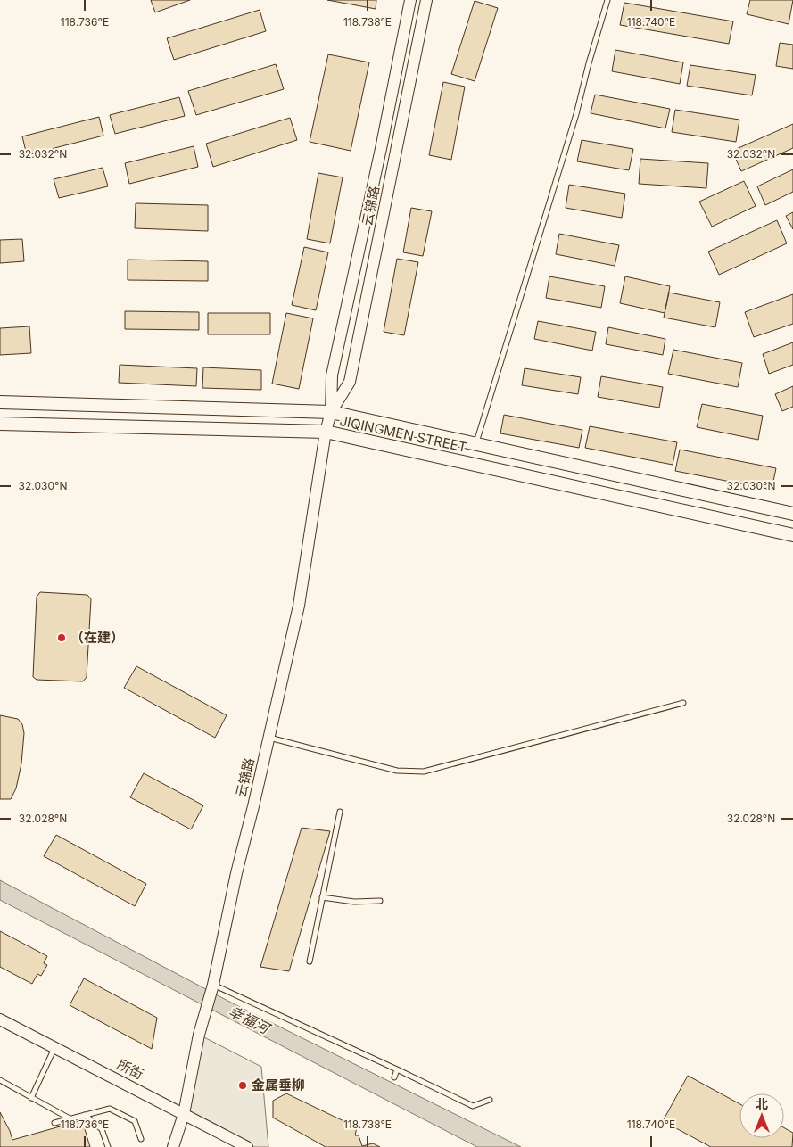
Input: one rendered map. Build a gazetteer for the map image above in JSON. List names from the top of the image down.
{
  "streets": {
    "main road": ["JIQINGMEN STREET"],
    "street": ["云锦路", "所街"]
  },
  "crossings": [
    ["云锦路", "JIQINGMEN STREET"],
    ["云锦路", "所街"]
  ],
  "water": ["幸福河"],
  "places": ["（在建）", "金属垂柳"],
  "north": "top",
  "coordinates": [
    "118.736°E",
    "118.738°E",
    "118.740°E",
    "32.032°N",
    "32.030°N",
    "32.028°N"
  ]
}
